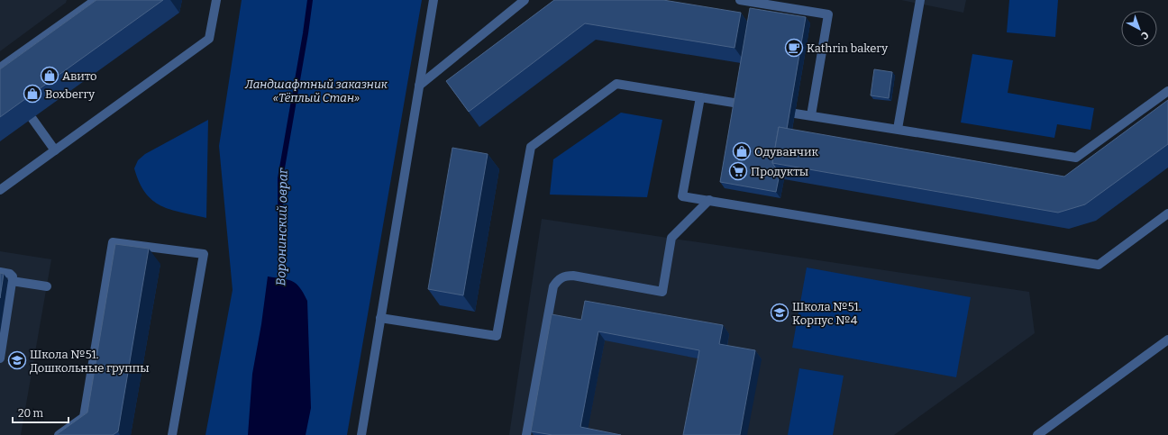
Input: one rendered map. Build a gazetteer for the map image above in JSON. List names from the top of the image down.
{
  "water": ["Воронинский овраг"],
  "parks": ["Ландшафтный заказник «Тёплый Стан»"],
  "places": {
    "cafe": ["Kathrin bakery"],
    "shop": ["Авито", "Boxberry", "Одуванчик"],
    "supermarket": ["Продукты"],
    "school or university": ["Школа №51. Корпус №4", "Школа №51. Дошкольные группы"]
  },
  "scale_bar": "20 m",
  "north": "bottom right"
}
